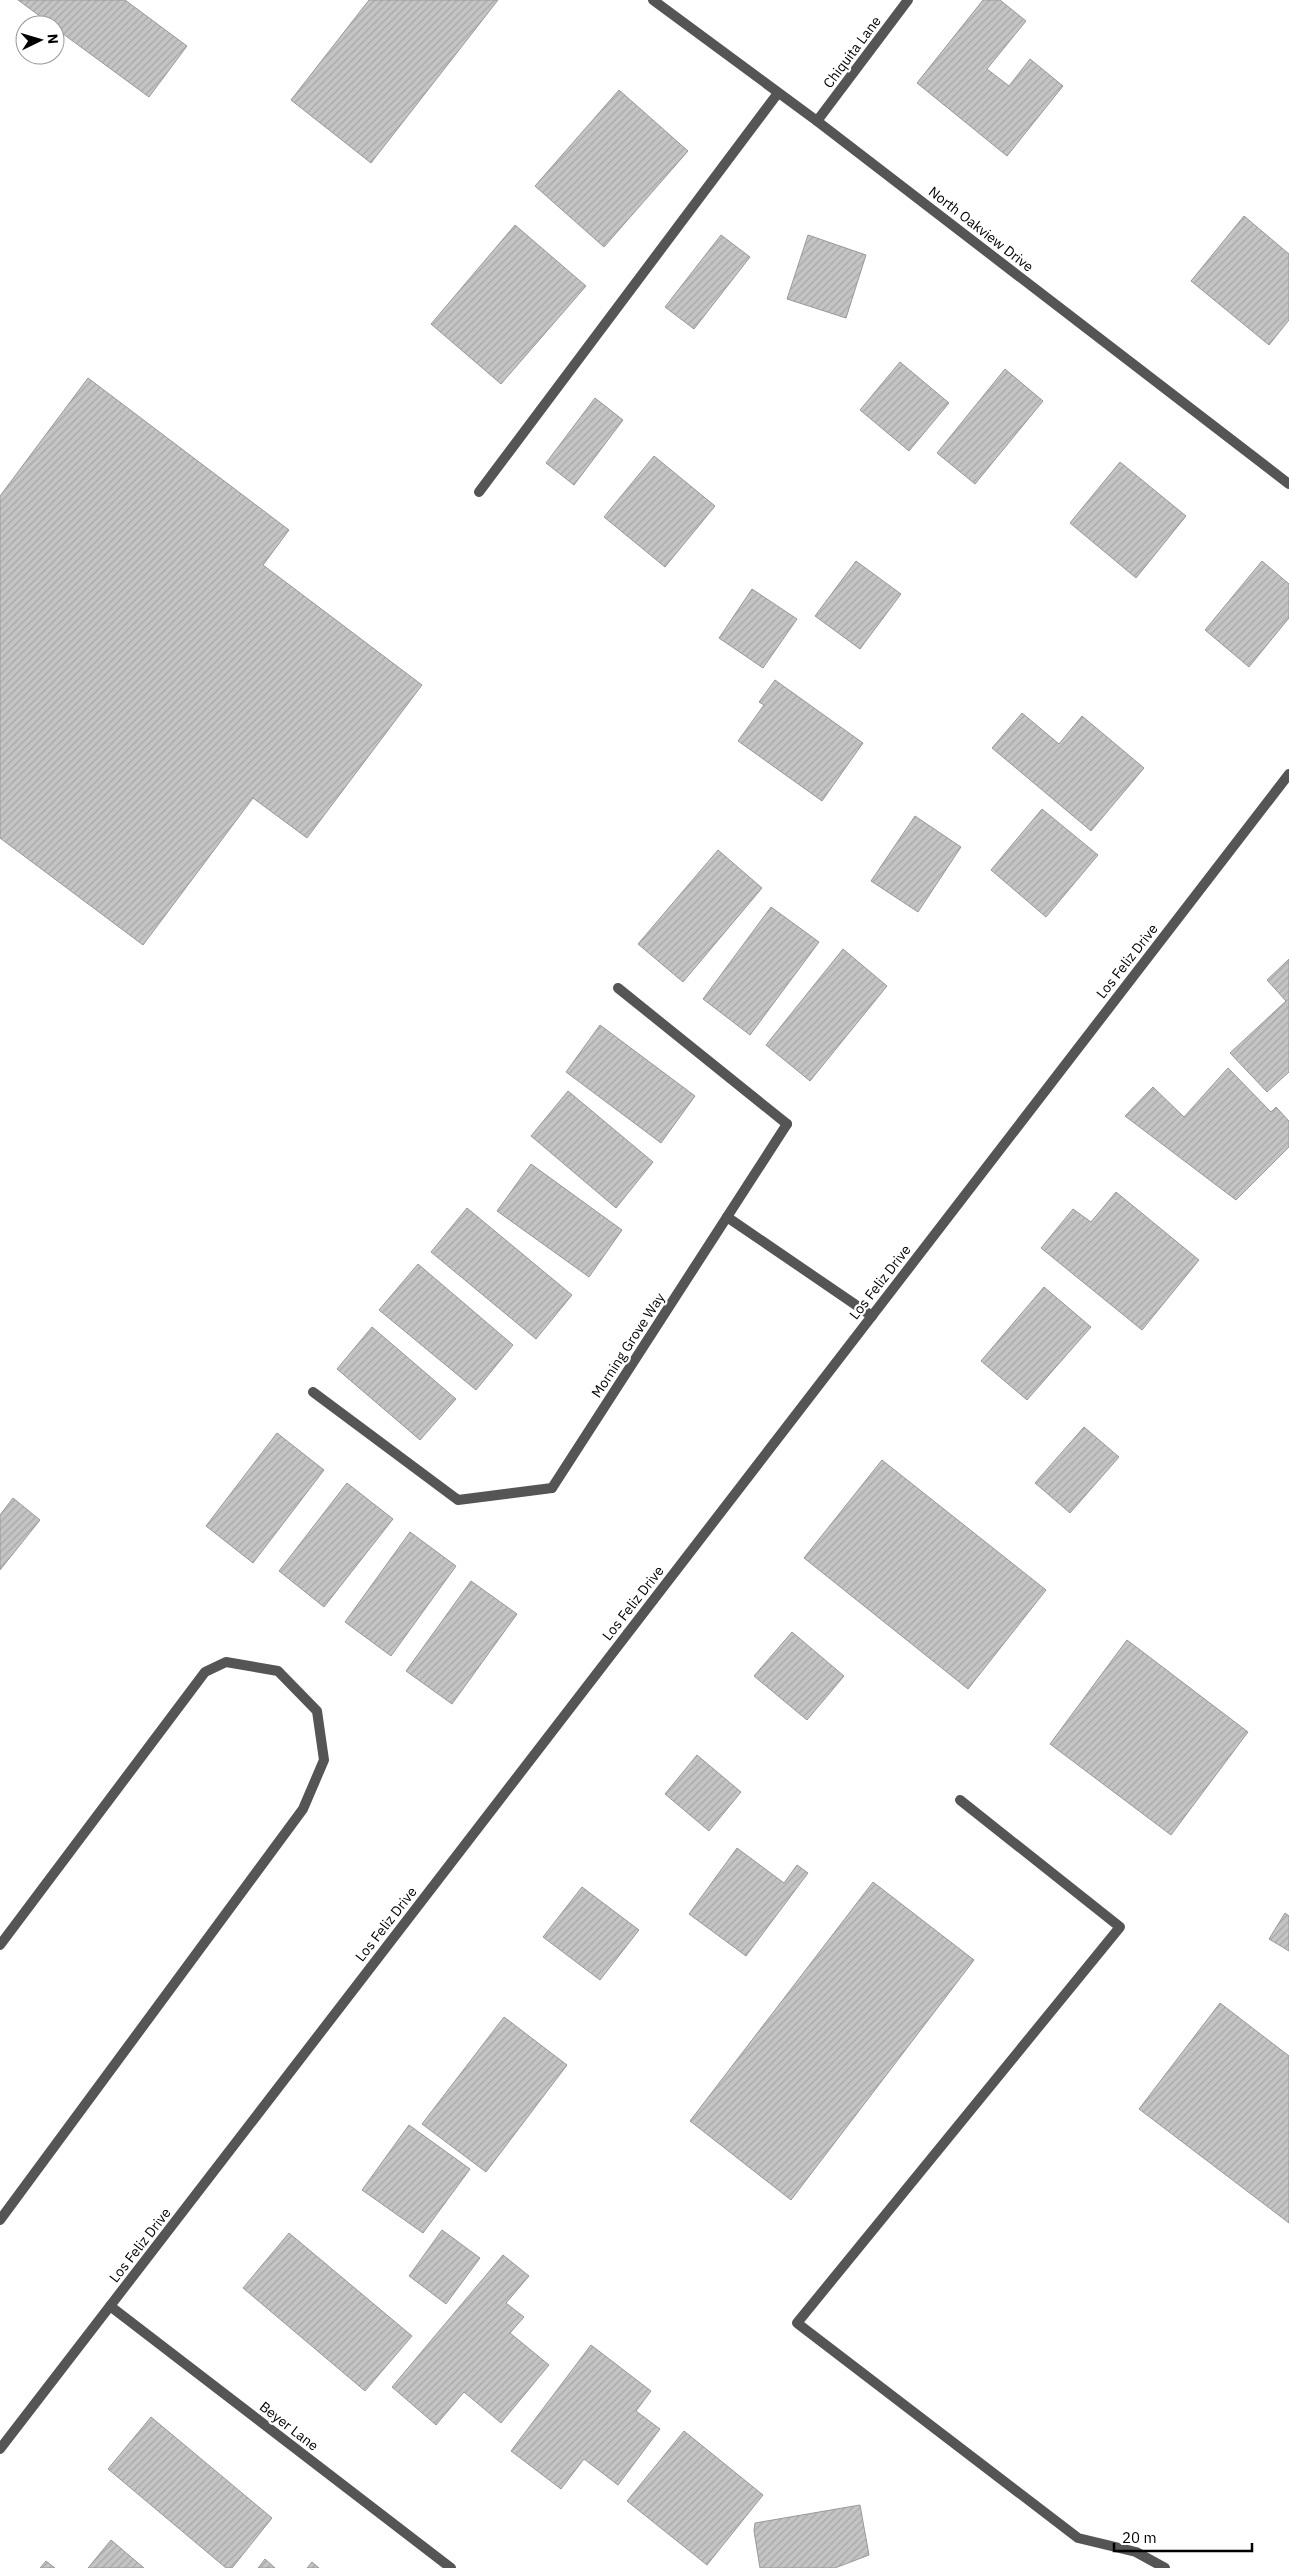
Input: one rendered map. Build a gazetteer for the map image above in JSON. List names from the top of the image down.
{
  "streets": {
    "street": [
      "Chiquita Lane",
      "North Oakview Drive",
      "Los Feliz Drive",
      "Morning Grove Way",
      "Beyer Lane"
    ]
  },
  "crossings": [
    ["Chiquita Lane", "North Oakview Drive"],
    ["Los Feliz Drive", "Beyer Lane"]
  ],
  "scale_bar": "20 m",
  "north": "right"
}
